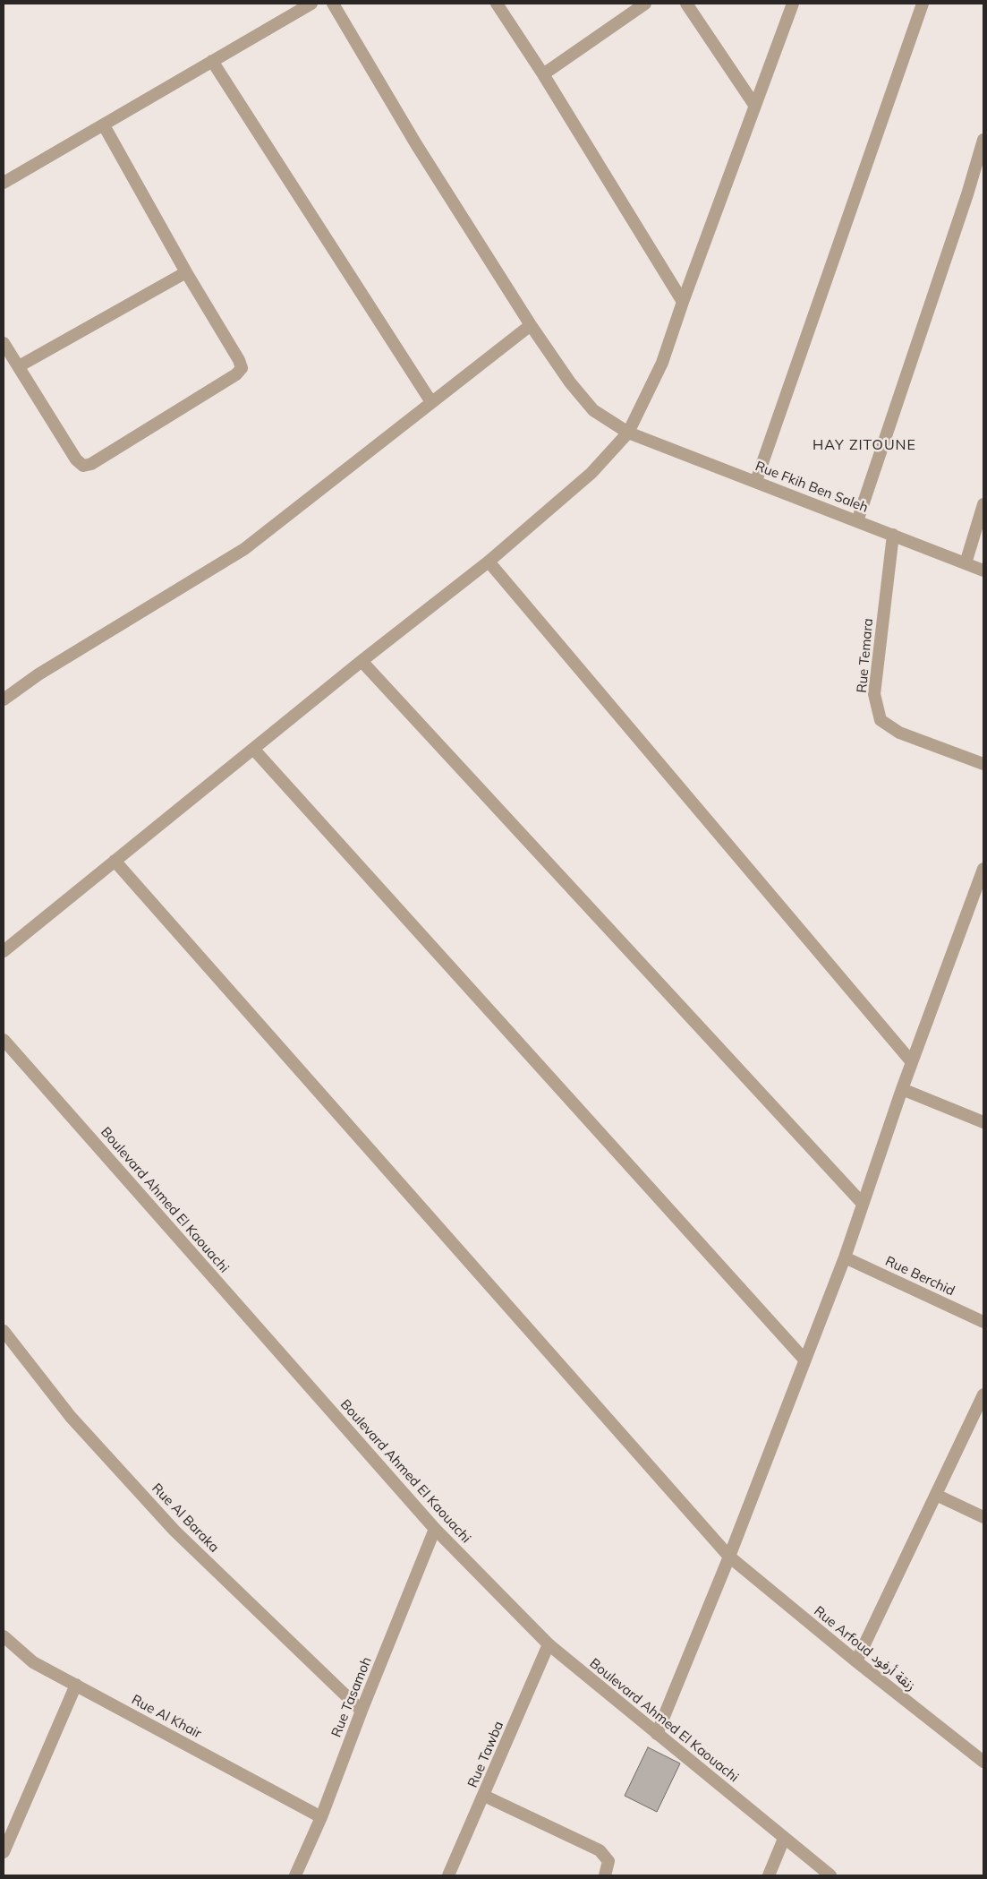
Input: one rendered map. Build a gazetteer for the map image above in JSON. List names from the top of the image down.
{
  "streets": {
    "street": [
      "Rue Fkih Ben Saleh",
      "Rue Temara",
      "Boulevard Ahmed El Kaouachi",
      "Rue Berchid",
      "Rue Al Baraka",
      "Rue Arfoud زنقة أرفود",
      "Rue Tasamoh",
      "Rue Al Khair",
      "Rue Tawba"
    ]
  },
  "crossings": [
    ["Rue Fkih Ben Saleh", "Rue Temara"],
    ["Boulevard Ahmed El Kaouachi", "Rue Tasamoh"],
    ["Boulevard Ahmed El Kaouachi", "Rue Tawba"],
    ["Rue Al Baraka", "Rue Tasamoh"],
    ["Rue Tasamoh", "Rue Al Khair"]
  ],
  "districts": ["HAY ZITOUNE"]
}
